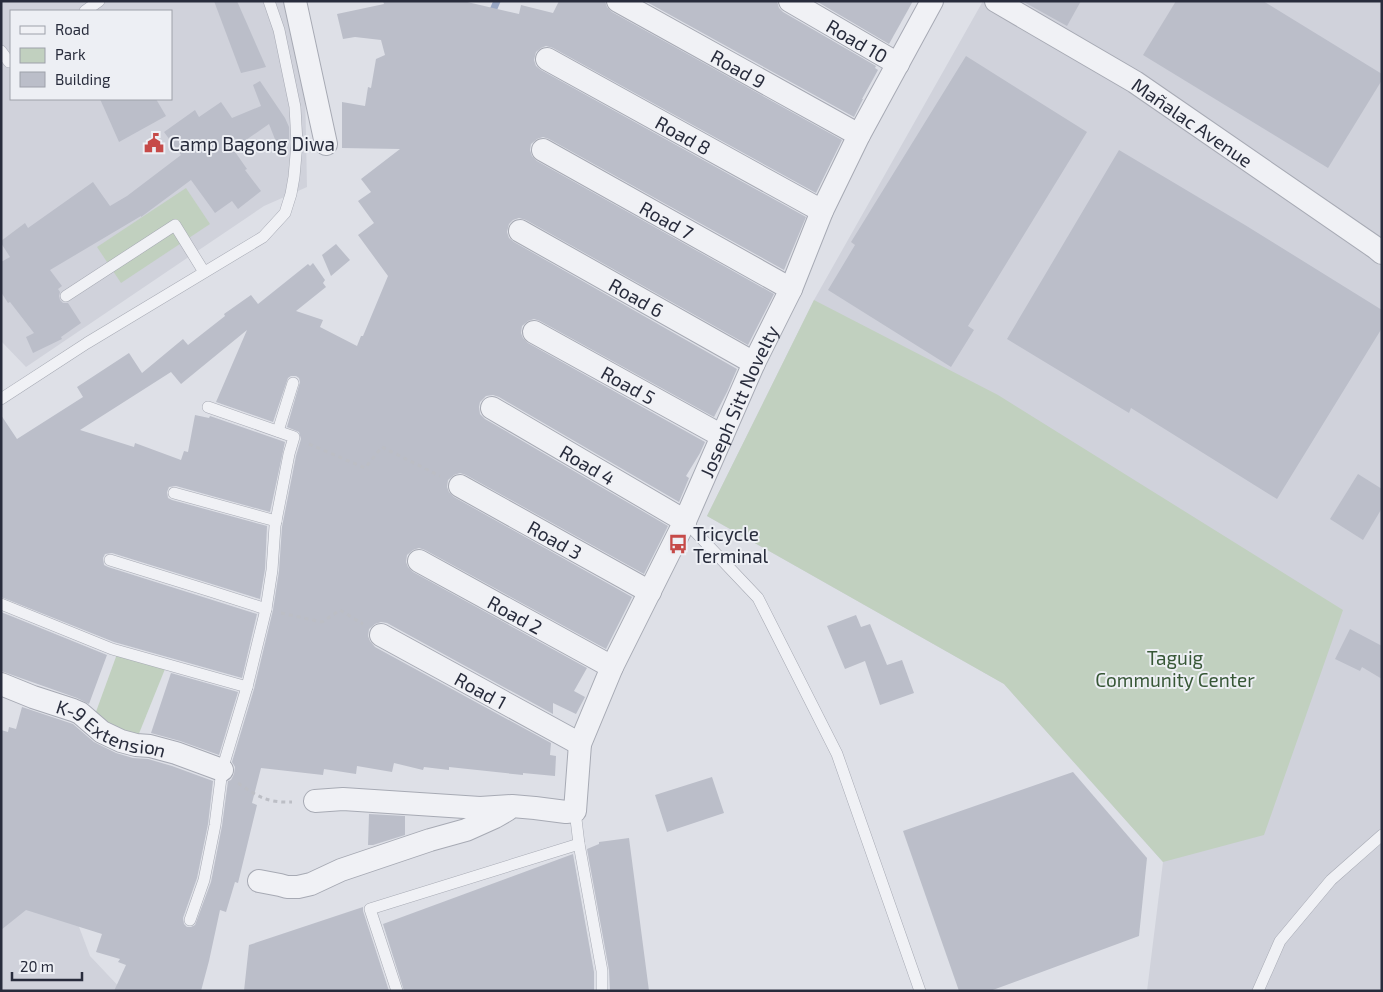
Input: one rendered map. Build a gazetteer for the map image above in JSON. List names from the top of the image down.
{
  "streets": {
    "street": [
      "Road 10",
      "Road 9",
      "Mañalac Avenue",
      "Road 8",
      "Road 7",
      "Road 6",
      "Road 5",
      "Joseph Sitt Novelty",
      "Road 4",
      "Road 3",
      "Road 2",
      "Road 1",
      "K-9 Extension"
    ]
  },
  "crossings": [
    ["Road 10", "Joseph Sitt Novelty"],
    ["Road 9", "Joseph Sitt Novelty"],
    ["Road 8", "Joseph Sitt Novelty"],
    ["Road 7", "Joseph Sitt Novelty"],
    ["Road 6", "Joseph Sitt Novelty"],
    ["Road 5", "Joseph Sitt Novelty"],
    ["Joseph Sitt Novelty", "Road 4"],
    ["Joseph Sitt Novelty", "Road 3"],
    ["Joseph Sitt Novelty", "Road 2"],
    ["Joseph Sitt Novelty", "Road 1"]
  ],
  "parks": ["Taguig Community Center"],
  "places": {
    "public building": ["Camp Bagong Diwa"],
    "bus stop": ["Tricycle Terminal"]
  },
  "legend": ["Road", "Park", "Building"],
  "scale_bar": "20 m"
}
